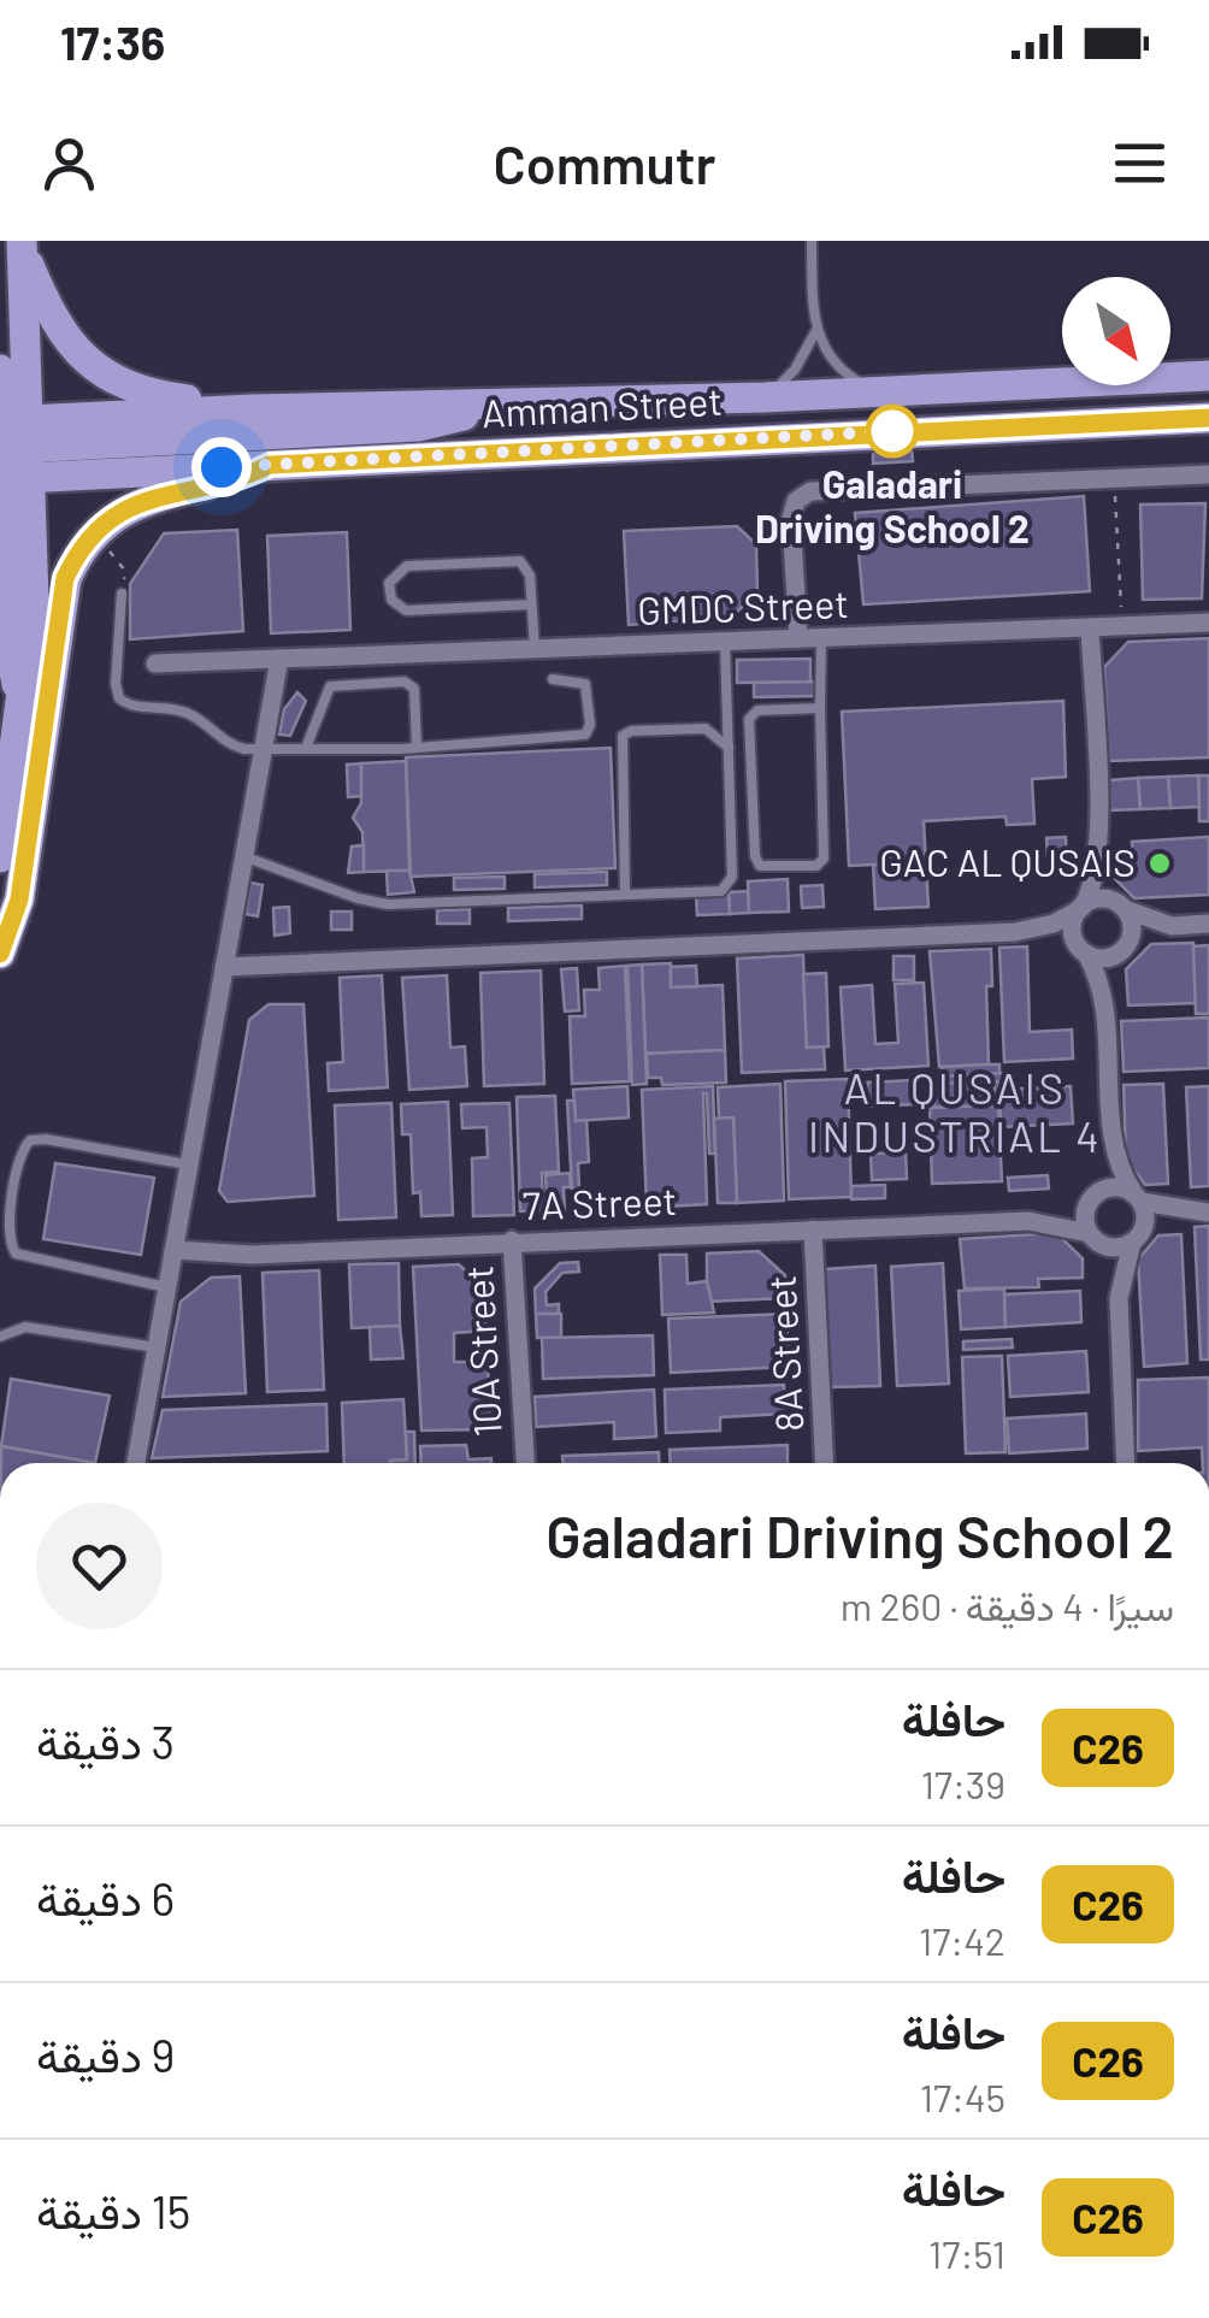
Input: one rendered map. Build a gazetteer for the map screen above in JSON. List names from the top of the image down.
{
  "streets": {
    "main road": ["Amman Street"],
    "street": [
      "GMDC Street",
      "7A Street",
      "10A Street",
      "8A Street"
    ]
  },
  "crossings": [
    ["7A Street", "10A Street"],
    ["7A Street", "8A Street"]
  ],
  "districts": ["AL QUSAIS INDUSTRIAL 4"],
  "places": ["Galadari Driving School 2", "GAC AL QUSAIS"],
  "lines": ["bus line C26"],
  "north": "bottom right",
  "page": {
    "status": "17:36",
    "header": "Commutr",
    "heading": ["Galadari Driving School 2", "سيرًا · 4 دقيقة · 260 m"],
    "list": [
      {
        "mark": "C26",
        "name": "حافلة",
        "note": "17:39",
        "value": "3 دقيقة"
      },
      {
        "mark": "C26",
        "name": "حافلة",
        "note": "17:42",
        "value": "6 دقيقة"
      },
      {
        "mark": "C26",
        "name": "حافلة",
        "note": "17:45",
        "value": "9 دقيقة"
      },
      {
        "mark": "C26",
        "name": "حافلة",
        "note": "17:51",
        "value": "15 دقيقة"
      }
    ]
  }
}
